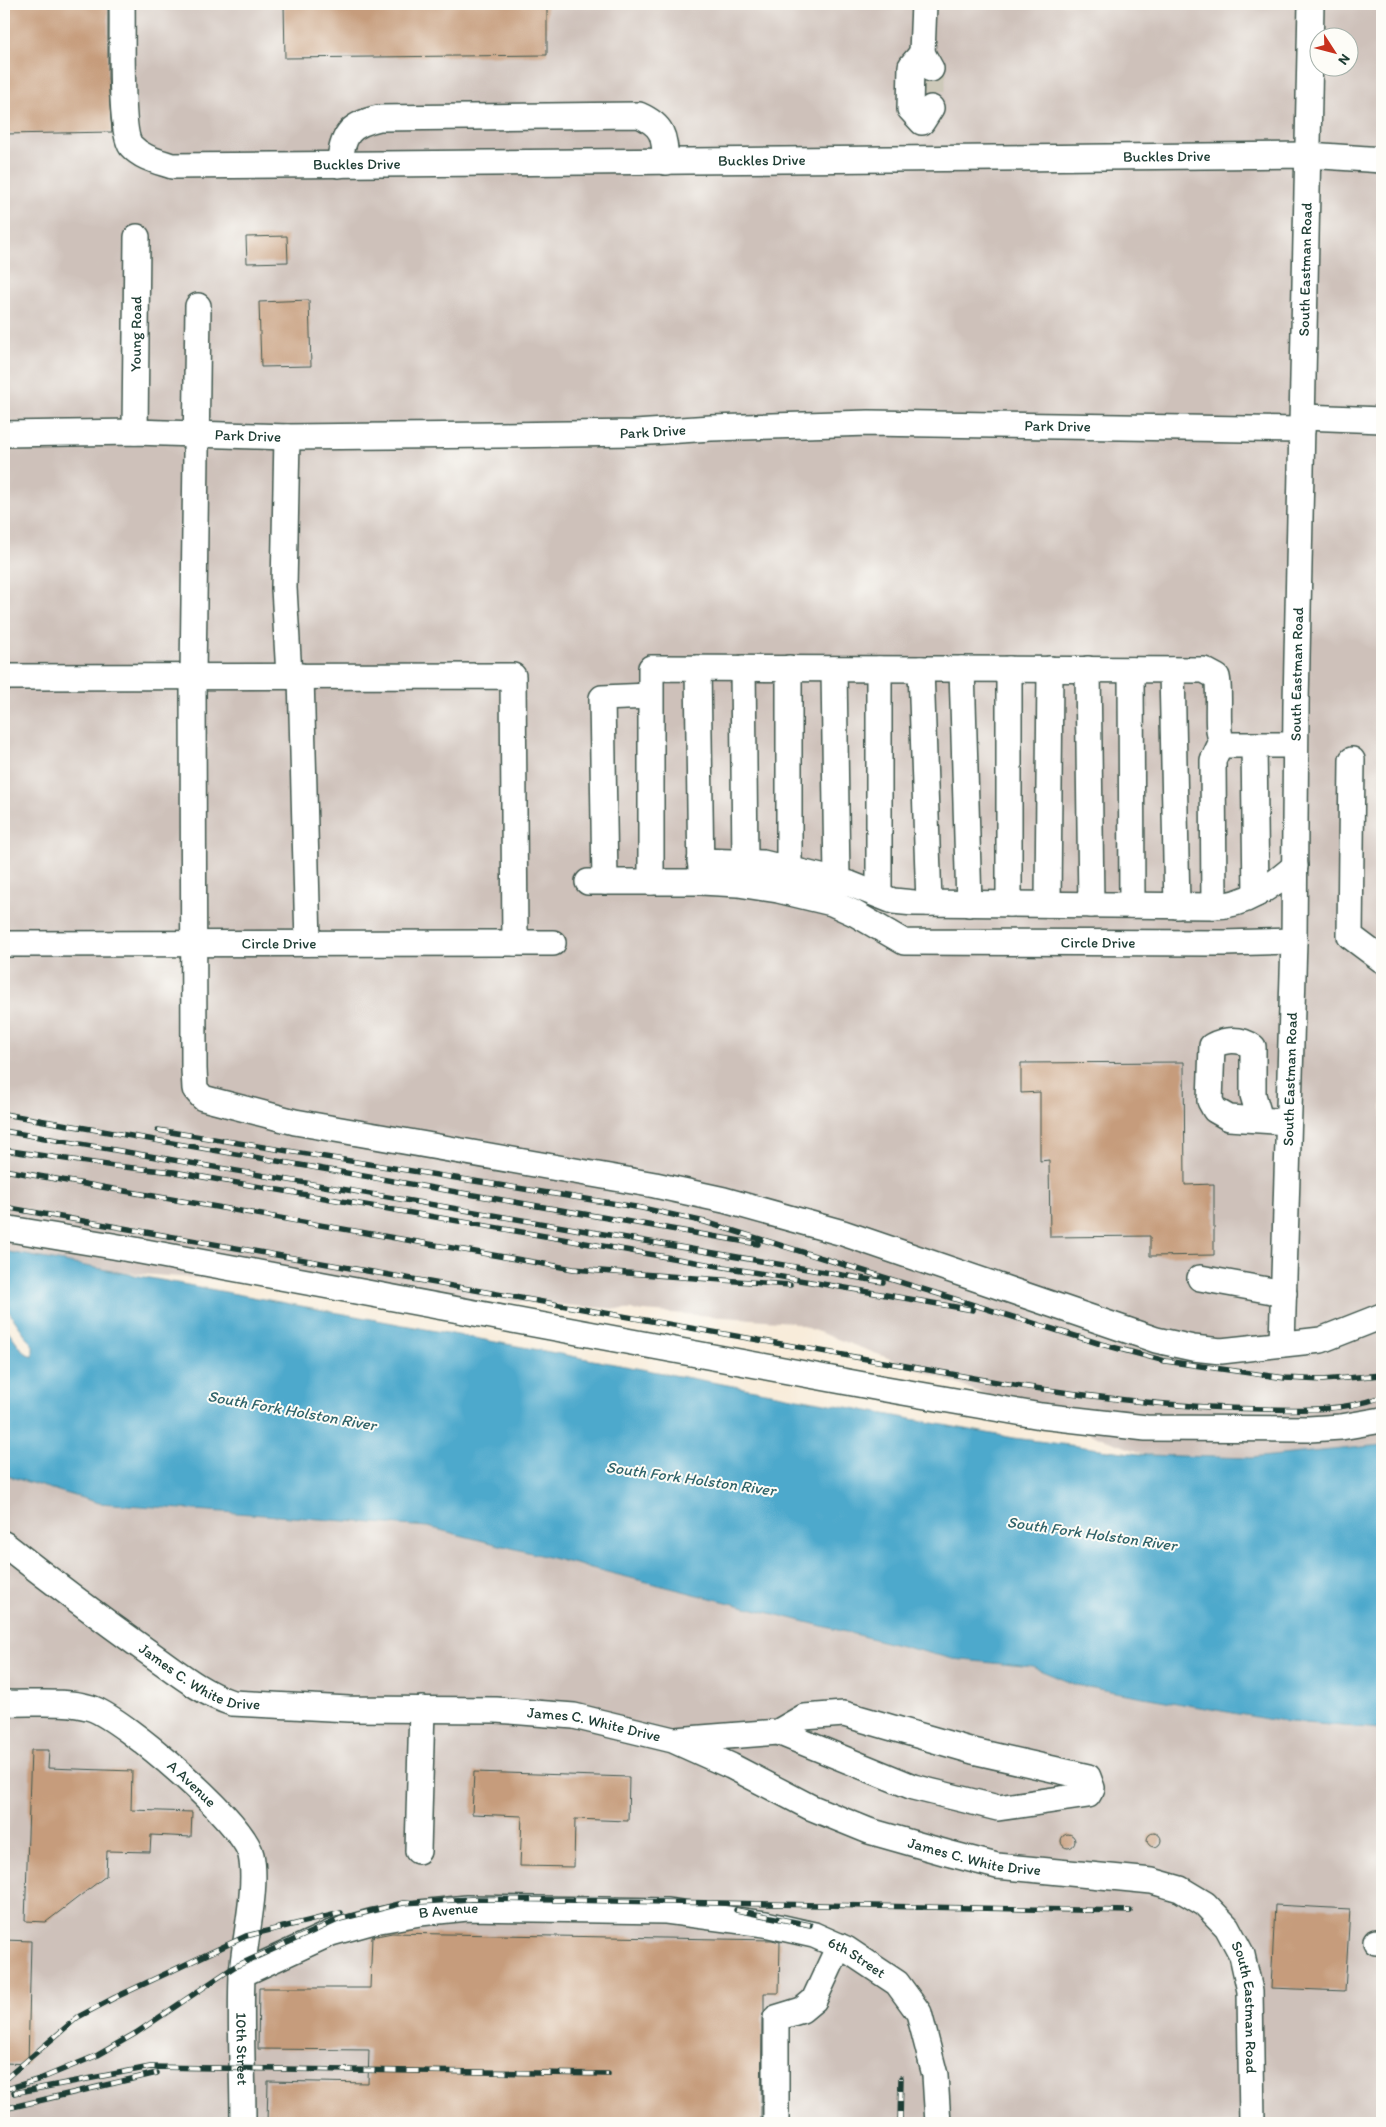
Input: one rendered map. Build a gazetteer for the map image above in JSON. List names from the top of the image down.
{
  "streets": {
    "street": [
      "Buckles Drive",
      "South Eastman Road",
      "Young Road",
      "Park Drive",
      "Circle Drive",
      "James C. White Drive",
      "A Avenue",
      "B Avenue",
      "6th Street",
      "10th Street"
    ]
  },
  "crossings": [
    ["Buckles Drive", "South Eastman Road"],
    ["South Eastman Road", "Park Drive"],
    ["South Eastman Road", "Circle Drive"],
    ["South Eastman Road", "James C. White Drive"],
    ["Young Road", "Park Drive"],
    ["A Avenue", "B Avenue"],
    ["A Avenue", "10th Street"],
    ["B Avenue", "6th Street"],
    ["B Avenue", "10th Street"]
  ],
  "water": ["South Fork Holston River"],
  "north": "bottom right"
}
